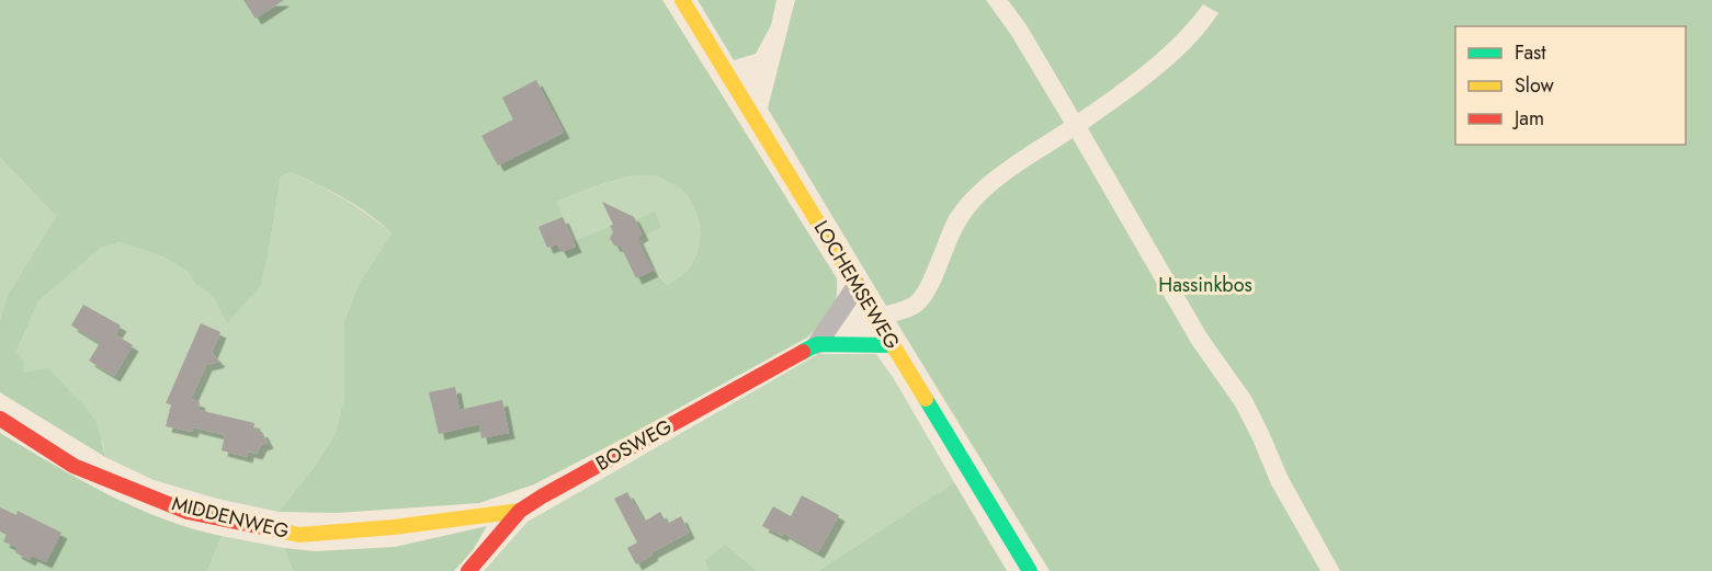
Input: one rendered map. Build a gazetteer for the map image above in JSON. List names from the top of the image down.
{
  "streets": {
    "street": ["LOCHEMSEWEG", "BOSWEG", "MIDDENWEG"]
  },
  "crossings": [
    ["LOCHEMSEWEG", "BOSWEG"],
    ["BOSWEG", "MIDDENWEG"]
  ],
  "parks": ["Hassinkbos"],
  "legend": ["Fast", "Slow", "Jam"]
}
